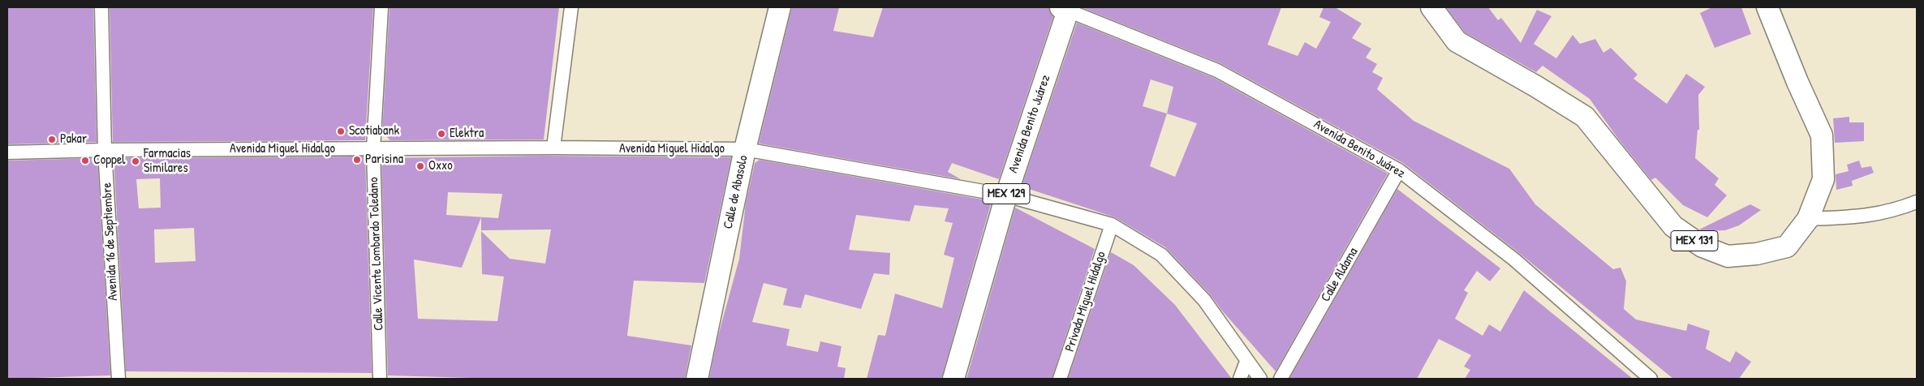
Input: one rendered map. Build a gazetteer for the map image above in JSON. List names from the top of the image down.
{
  "streets": {
    "main road": [
      "Avenida Benito Juárez",
      "Calle de Abasolo",
      "MEX 129",
      "MEX 131"
    ],
    "street": [
      "Avenida Miguel Hidalgo",
      "Avenida 16 de Septiembre",
      "Calle Vicente Lombardo Toledano",
      "Calle Aldama",
      "Privada Miguel Hidalgo"
    ]
  },
  "crossings": [
    ["Avenida Benito Juárez", "Avenida Miguel Hidalgo"],
    ["Avenida Benito Juárez", "Calle Aldama"],
    ["Avenida Miguel Hidalgo", "Calle de Abasolo"],
    ["Avenida Miguel Hidalgo", "Avenida 16 de Septiembre"],
    ["Avenida Miguel Hidalgo", "Calle Vicente Lombardo Toledano"],
    ["Avenida Miguel Hidalgo", "Privada Miguel Hidalgo"]
  ],
  "places": [
    "Scotiabank",
    "Elektra",
    "Pakar",
    "Parisina",
    "Coppel",
    "Farmacias Similares",
    "Oxxo"
  ]
}
